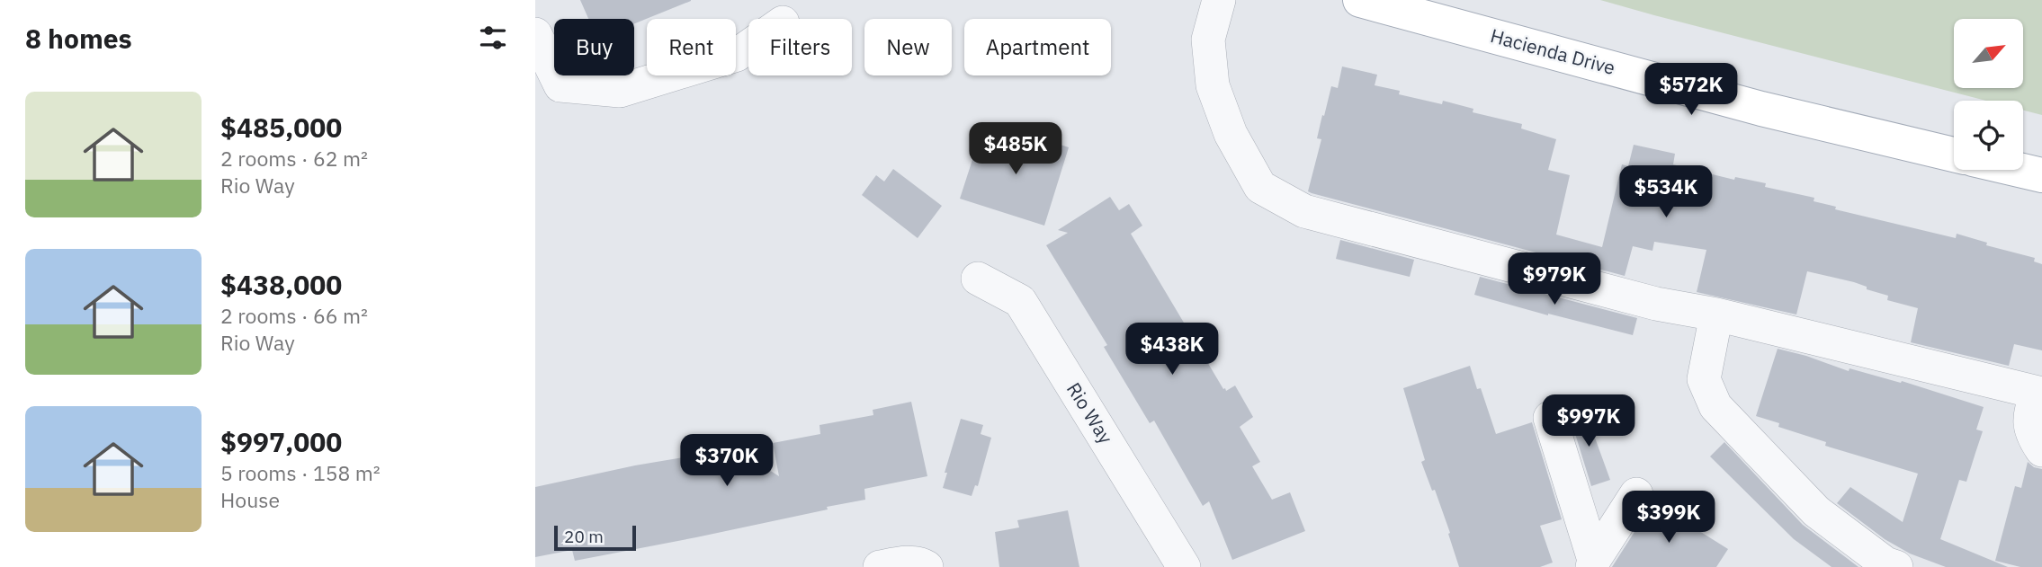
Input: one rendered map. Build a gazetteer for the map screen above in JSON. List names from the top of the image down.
{
  "streets": {
    "main road": ["Hacienda Drive"],
    "street": ["Rio Way"]
  },
  "scale_bar": "20 m",
  "north": "top right",
  "page": {
    "heading": "8 homes",
    "chip": [
      "Buy",
      "Rent",
      "Filters",
      "New",
      "Apartment"
    ],
    "price": [
      "$572K",
      "$485K",
      "$534K",
      "$979K",
      "$438K",
      "$997K",
      "$370K",
      "$399K"
    ],
    "list": [
      {
        "name": "$485,000",
        "note": "2 rooms · 62 m² · Rio Way"
      },
      {
        "name": "$438,000",
        "note": "2 rooms · 66 m² · Rio Way"
      },
      {
        "name": "$997,000",
        "note": "5 rooms · 158 m² · House"
      }
    ],
    "scale": "20 m"
  }
}
